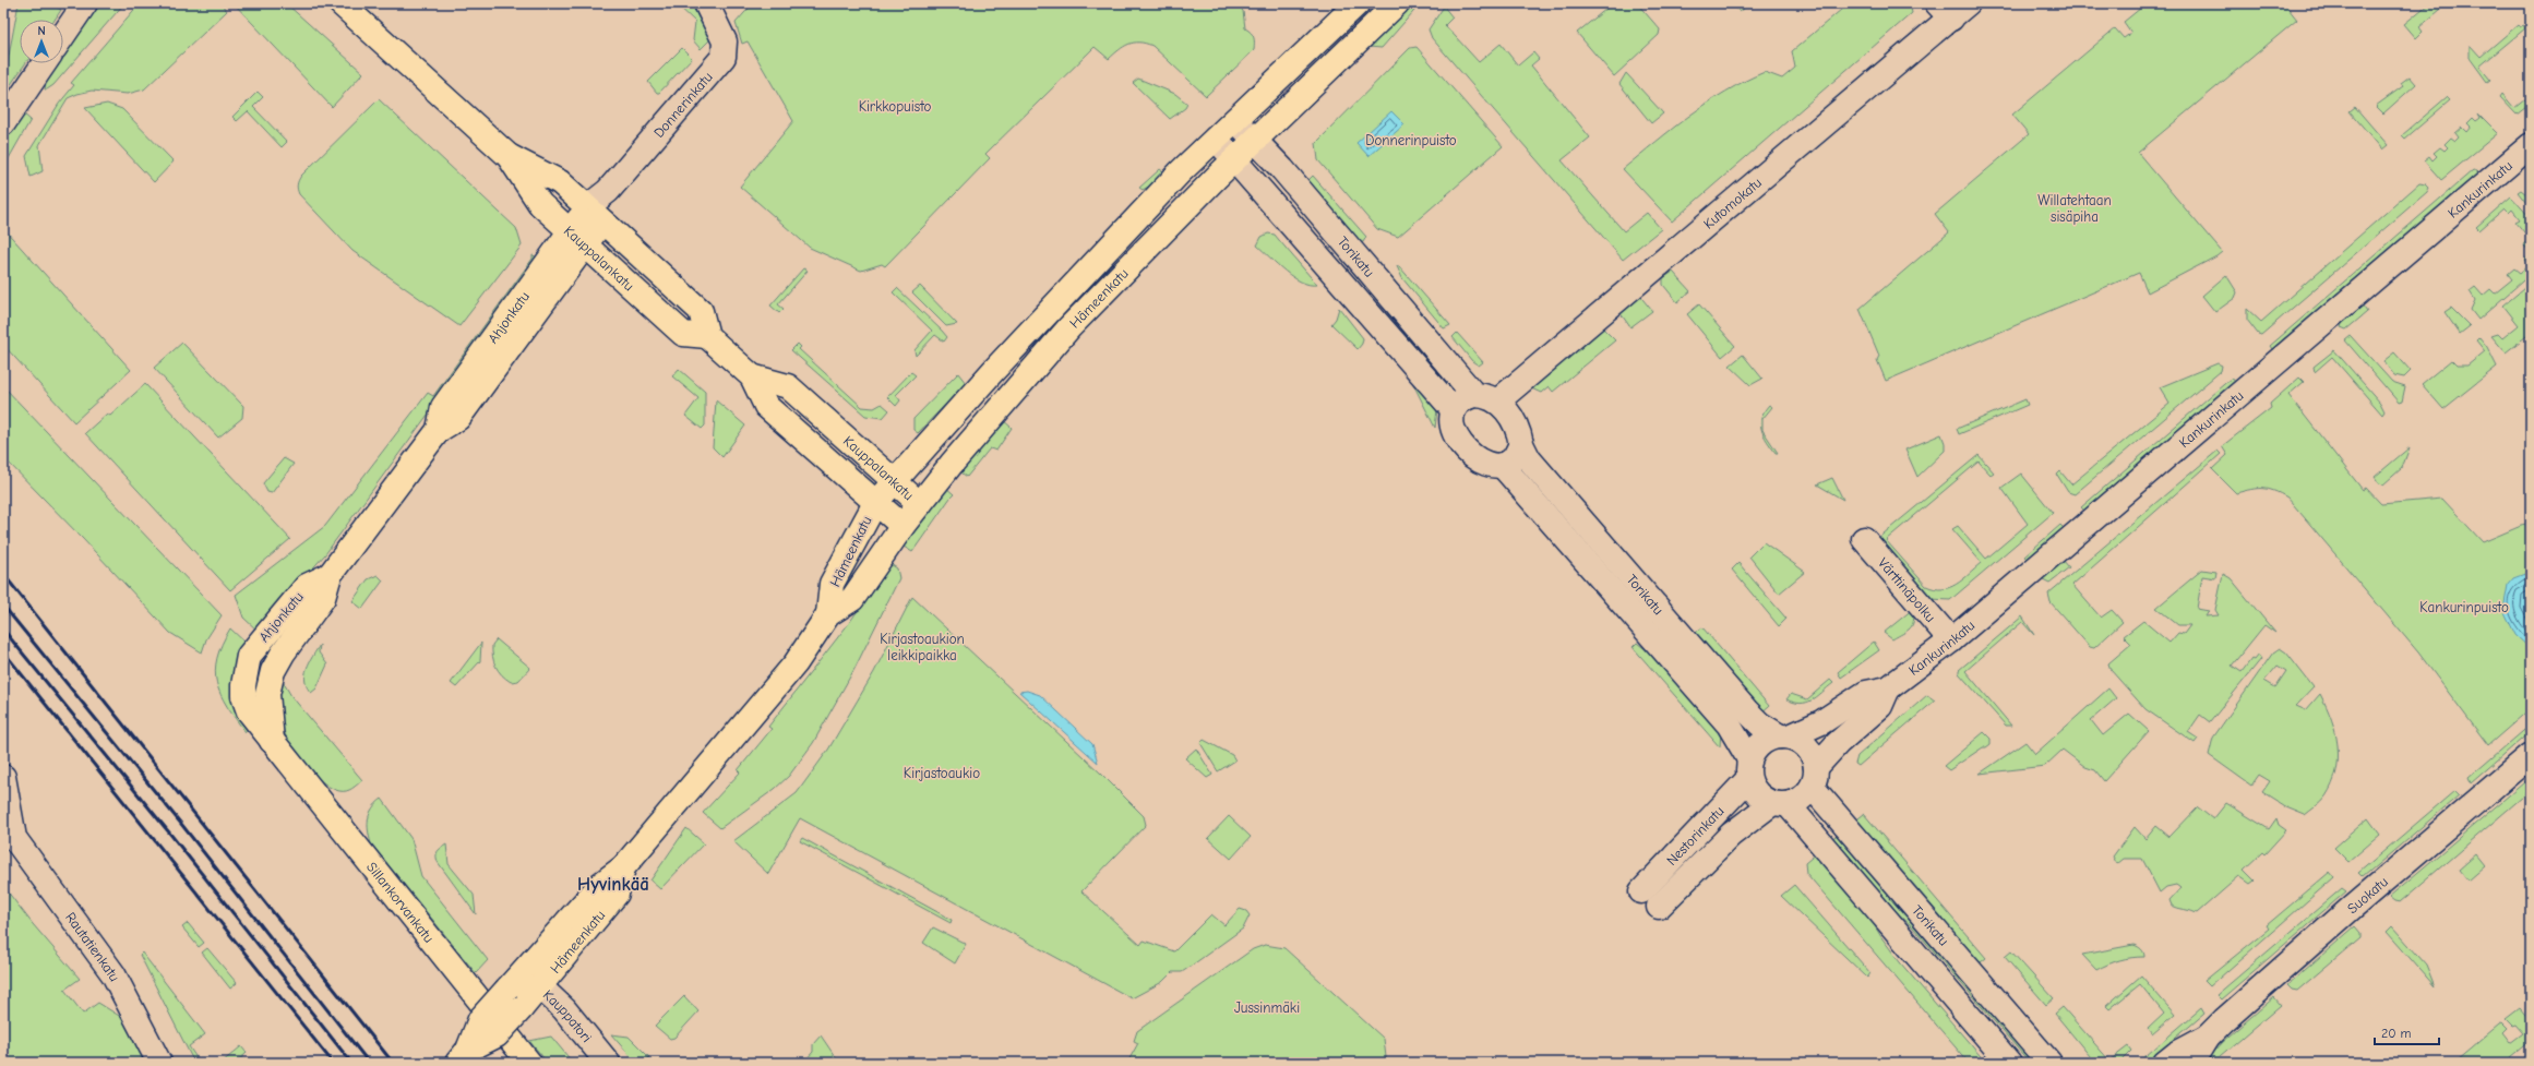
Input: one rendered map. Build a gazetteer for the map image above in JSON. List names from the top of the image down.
{
  "streets": {
    "main road": [
      "Kauppalankatu",
      "Hämeenkatu",
      "Ahjonkatu",
      "Sillankorvankatu"
    ],
    "street": [
      "Donnerinkatu",
      "Kankurinkatu",
      "Kutomokatu",
      "Torikatu",
      "Värttinäpolku",
      "Nestorinkatu",
      "Suokatu",
      "Rautatienkatu",
      "Kauppatori"
    ]
  },
  "crossings": [
    ["Donnerinkatu", "Kauppalankatu"],
    ["Donnerinkatu", "Ahjonkatu"],
    ["Kankurinkatu", "Torikatu"],
    ["Kankurinkatu", "Värttinäpolku"],
    ["Kankurinkatu", "Nestorinkatu"],
    ["Kutomokatu", "Torikatu"],
    ["Torikatu", "Hämeenkatu"],
    ["Torikatu", "Nestorinkatu"],
    ["Kauppalankatu", "Hämeenkatu"],
    ["Kauppalankatu", "Ahjonkatu"],
    ["Hämeenkatu", "Kauppatori"],
    ["Ahjonkatu", "Sillankorvankatu"]
  ],
  "districts": ["Hyvinkää"],
  "parks": [
    "Kirkkopuisto",
    "Donnerinpuisto",
    "Willatehtaan sisäpiha",
    "Kankurinpuisto",
    "Kirjastoaukion leikkipaikka",
    "Kirjastoaukio",
    "Jussinmäki"
  ],
  "scale_bar": "20 m",
  "north": "top"
}
